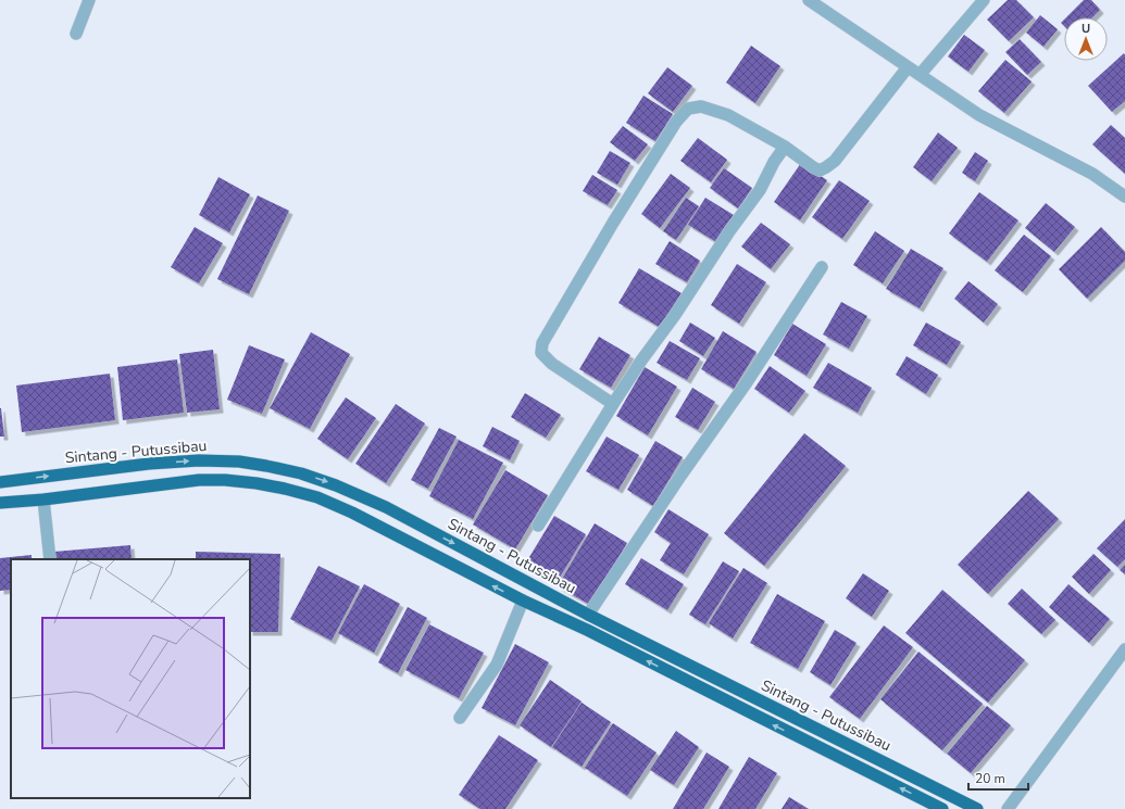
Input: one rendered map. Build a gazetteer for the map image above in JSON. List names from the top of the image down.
{
  "streets": {
    "highway": ["Sintang - Putussibau"]
  },
  "scale_bar": "20 m",
  "north": "top"
}
